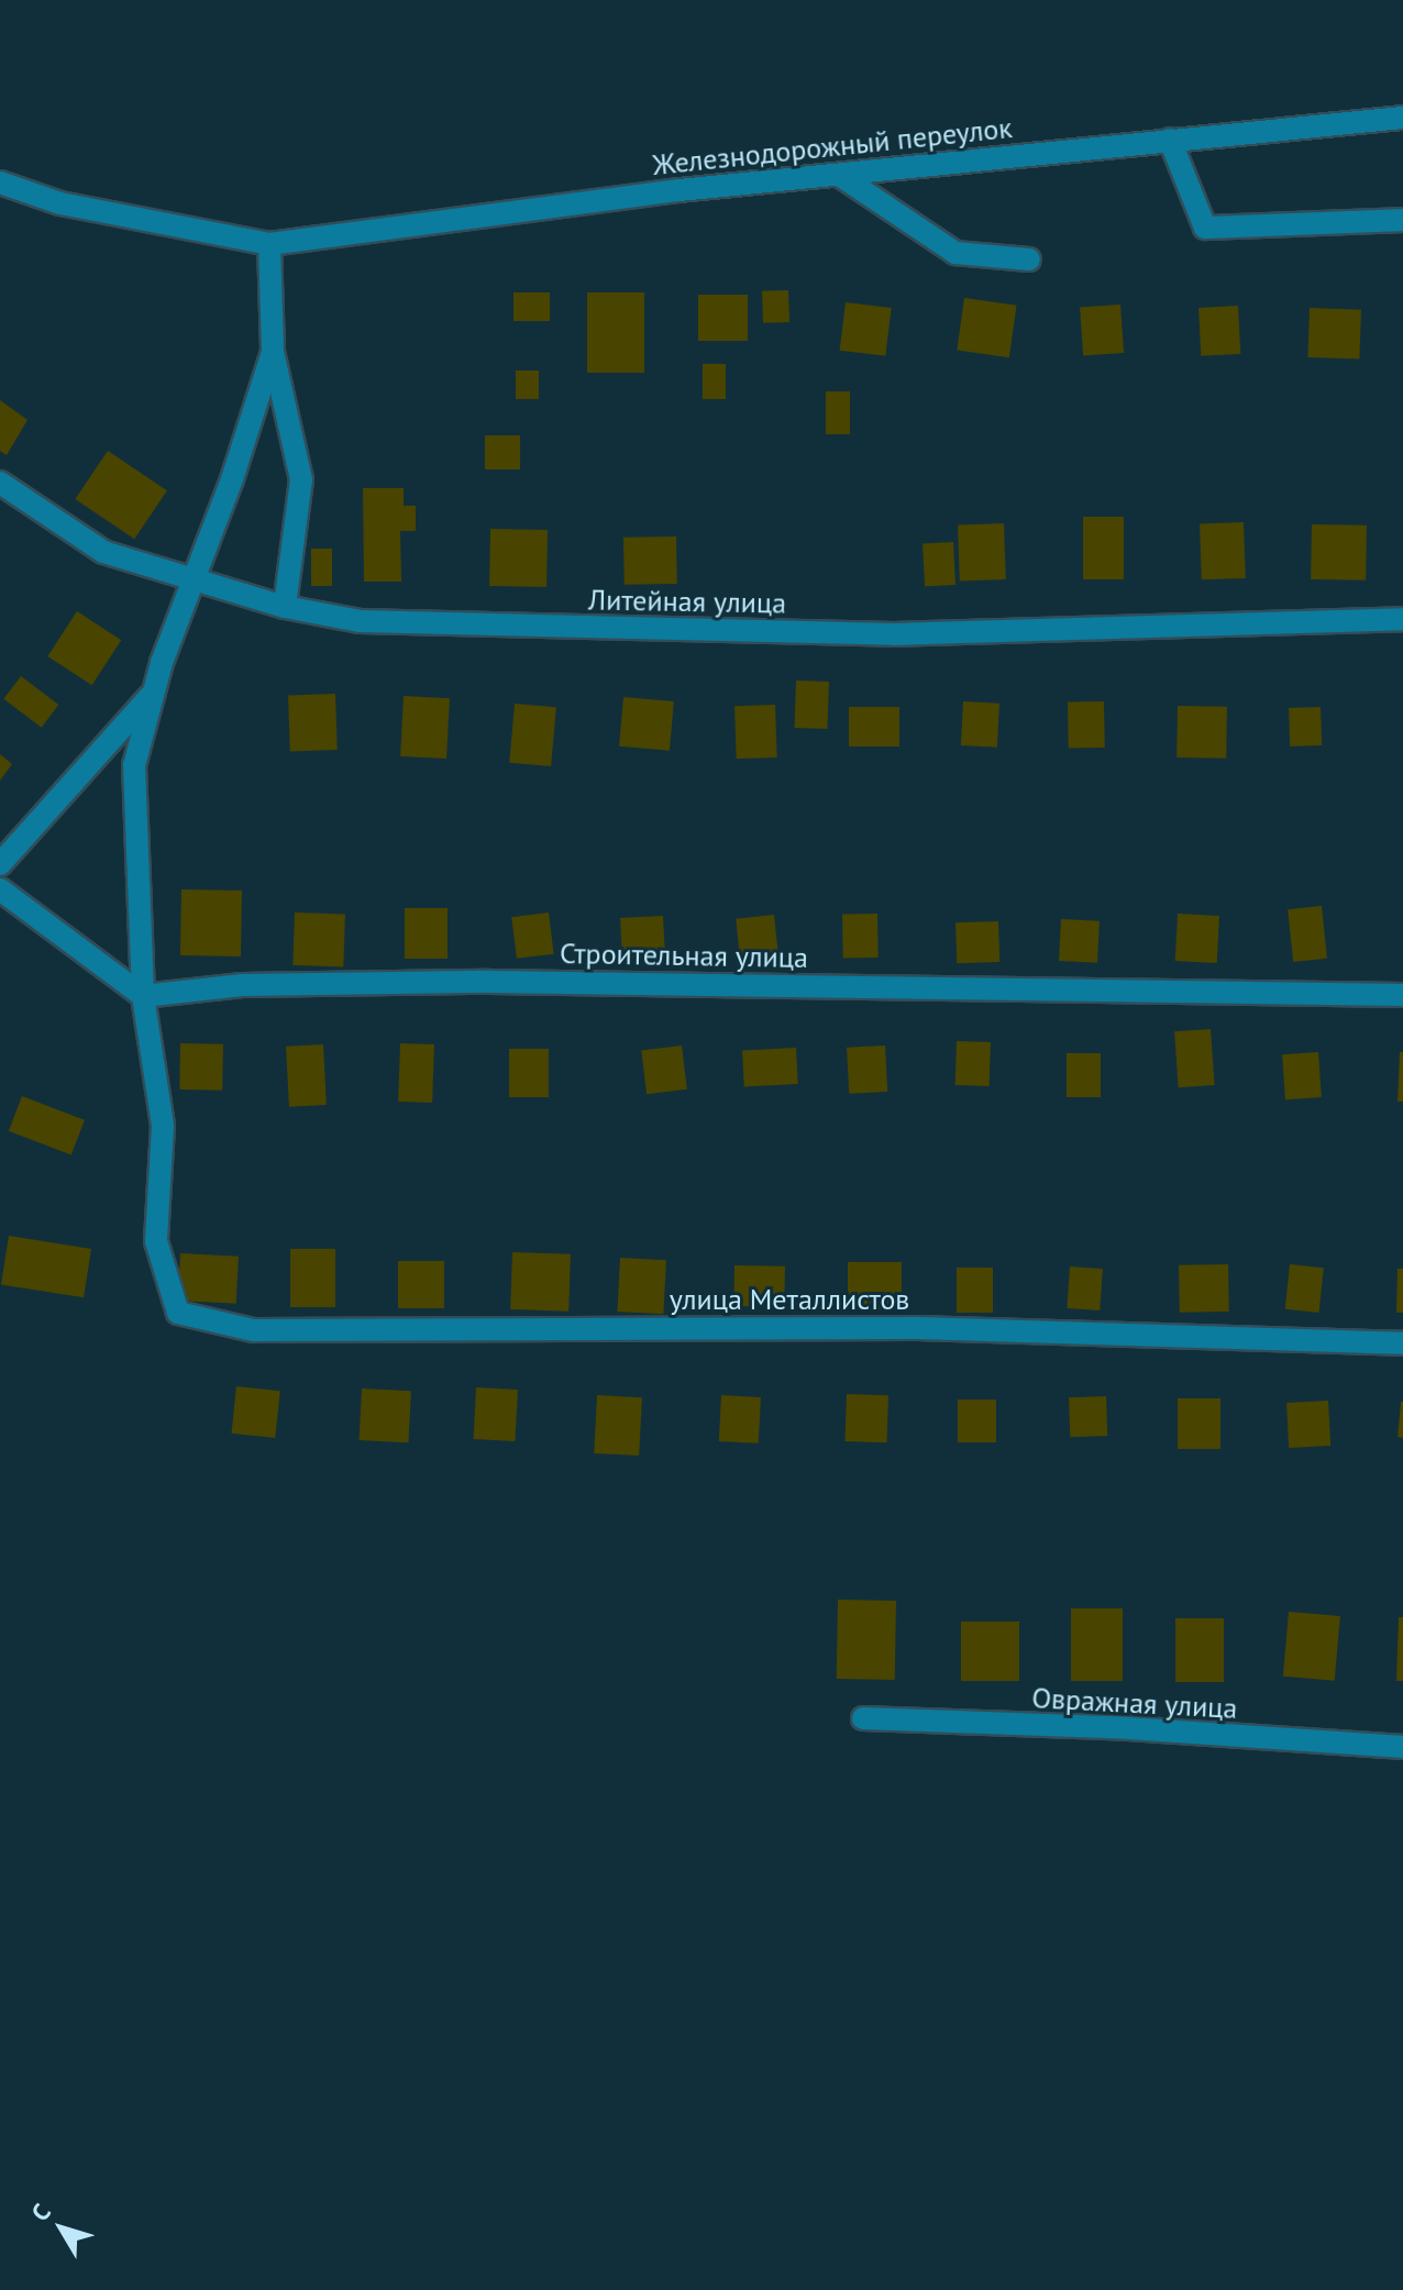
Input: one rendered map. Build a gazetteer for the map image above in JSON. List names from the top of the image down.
{
  "streets": {
    "street": [
      "Железнодорожный переулок",
      "Литейная улица",
      "Строительная улица",
      "улица Металлистов",
      "Овражная улица"
    ]
  },
  "crossings": [
    ["Строительная улица", "улица Металлистов"]
  ],
  "north": "top left"
}
